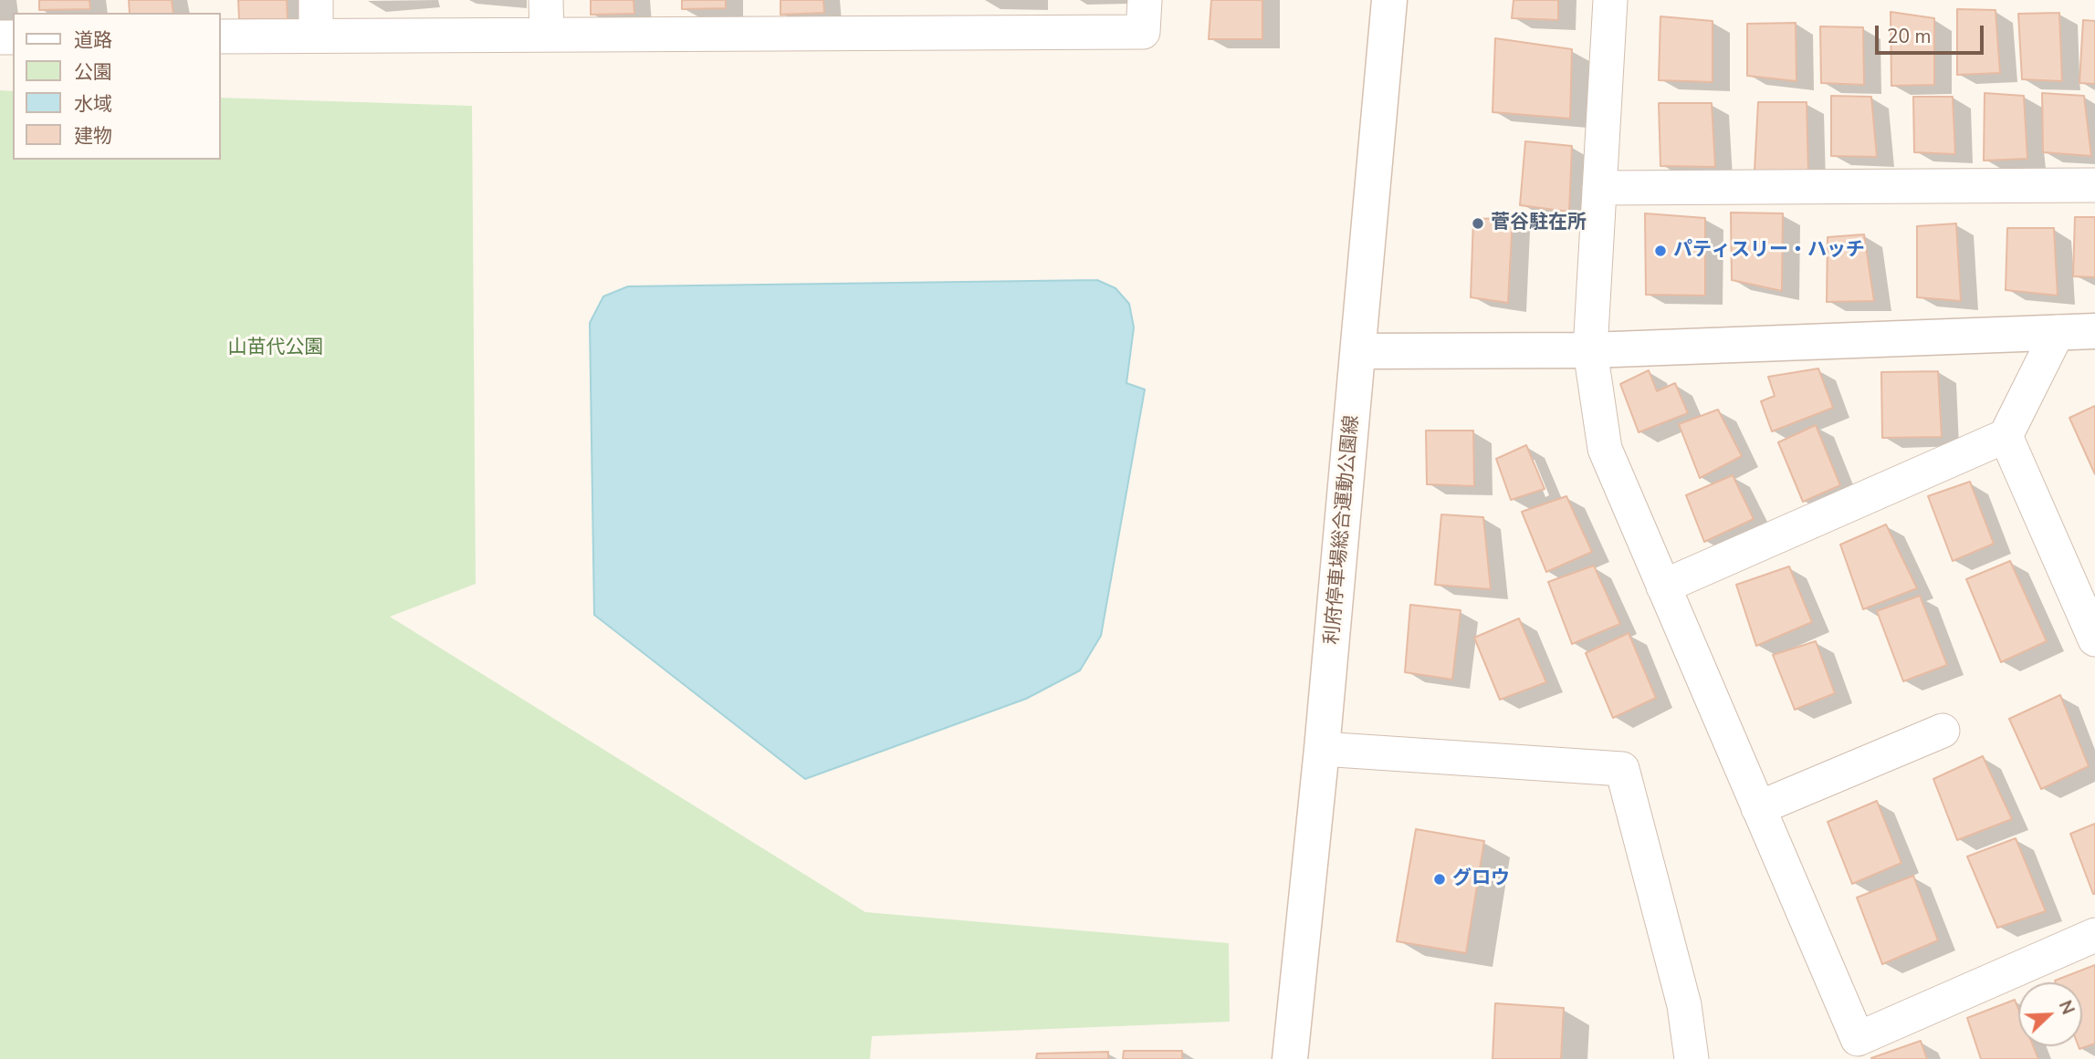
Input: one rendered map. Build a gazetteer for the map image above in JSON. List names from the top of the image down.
{
  "streets": {
    "main road": ["利府停車場総合運動公園線"]
  },
  "parks": ["山苗代公園"],
  "places": ["菅谷駐在所", "パティスリー・ハッチ", "グロウ"],
  "legend": [
    "道路",
    "公園",
    "水域",
    "建物"
  ],
  "scale_bar": "20 m",
  "north": "top right"
}
